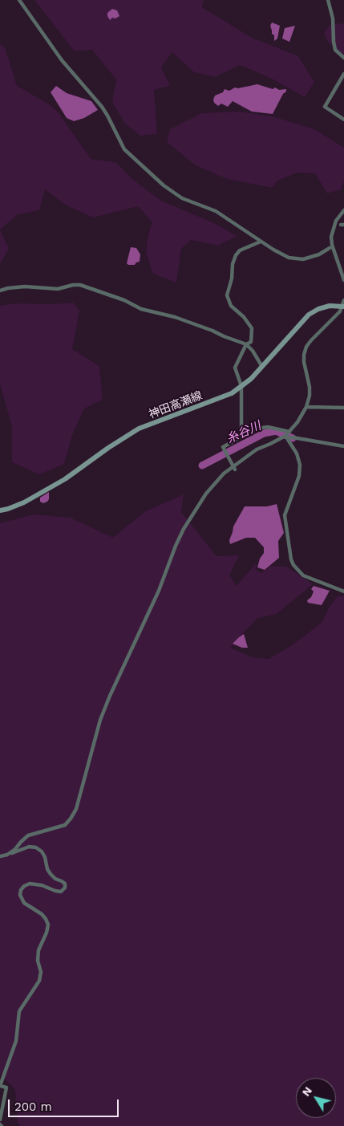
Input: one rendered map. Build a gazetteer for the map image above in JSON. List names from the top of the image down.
{
  "streets": {
    "main road": ["神田高瀬線"]
  },
  "water": ["糸谷川"],
  "scale_bar": "200 m",
  "north": "top left"
}
